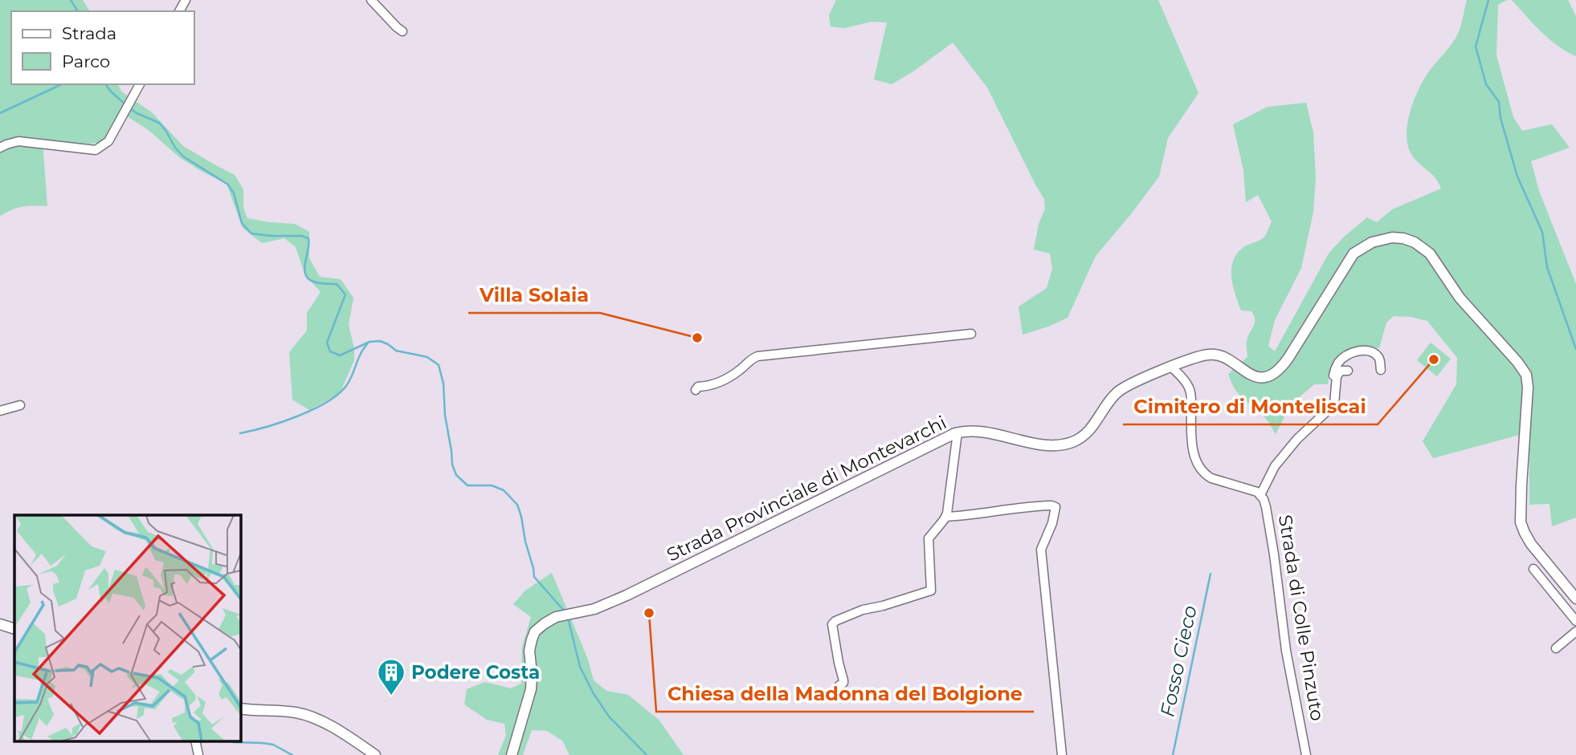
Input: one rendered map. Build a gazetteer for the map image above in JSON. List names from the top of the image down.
{
  "streets": {
    "main road": ["Strada Provinciale di Montevarchi"],
    "street": ["Strada di Colle Pinzuto"]
  },
  "crossings": [
    ["Strada Provinciale di Montevarchi", "Strada di Colle Pinzuto"]
  ],
  "water": ["Fosso Cieco"],
  "places": {
    "other": ["Villa Solaia", "Cimitero di Monteliscai", "Chiesa della Madonna del Bolgione"],
    "building": ["Podere Costa"]
  },
  "legend": ["Strada", "Parco"]
}
